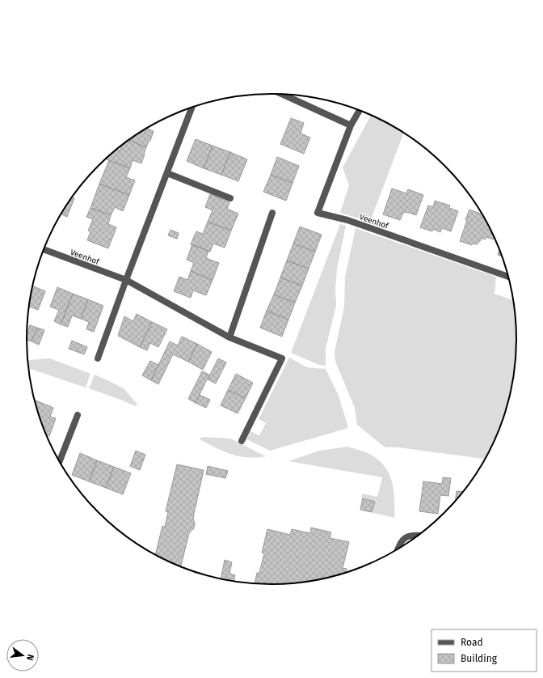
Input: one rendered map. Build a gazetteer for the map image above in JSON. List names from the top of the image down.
{
  "streets": {
    "street": ["Veenhof"]
  },
  "legend": ["Road", "Building"],
  "north": "right"
}
